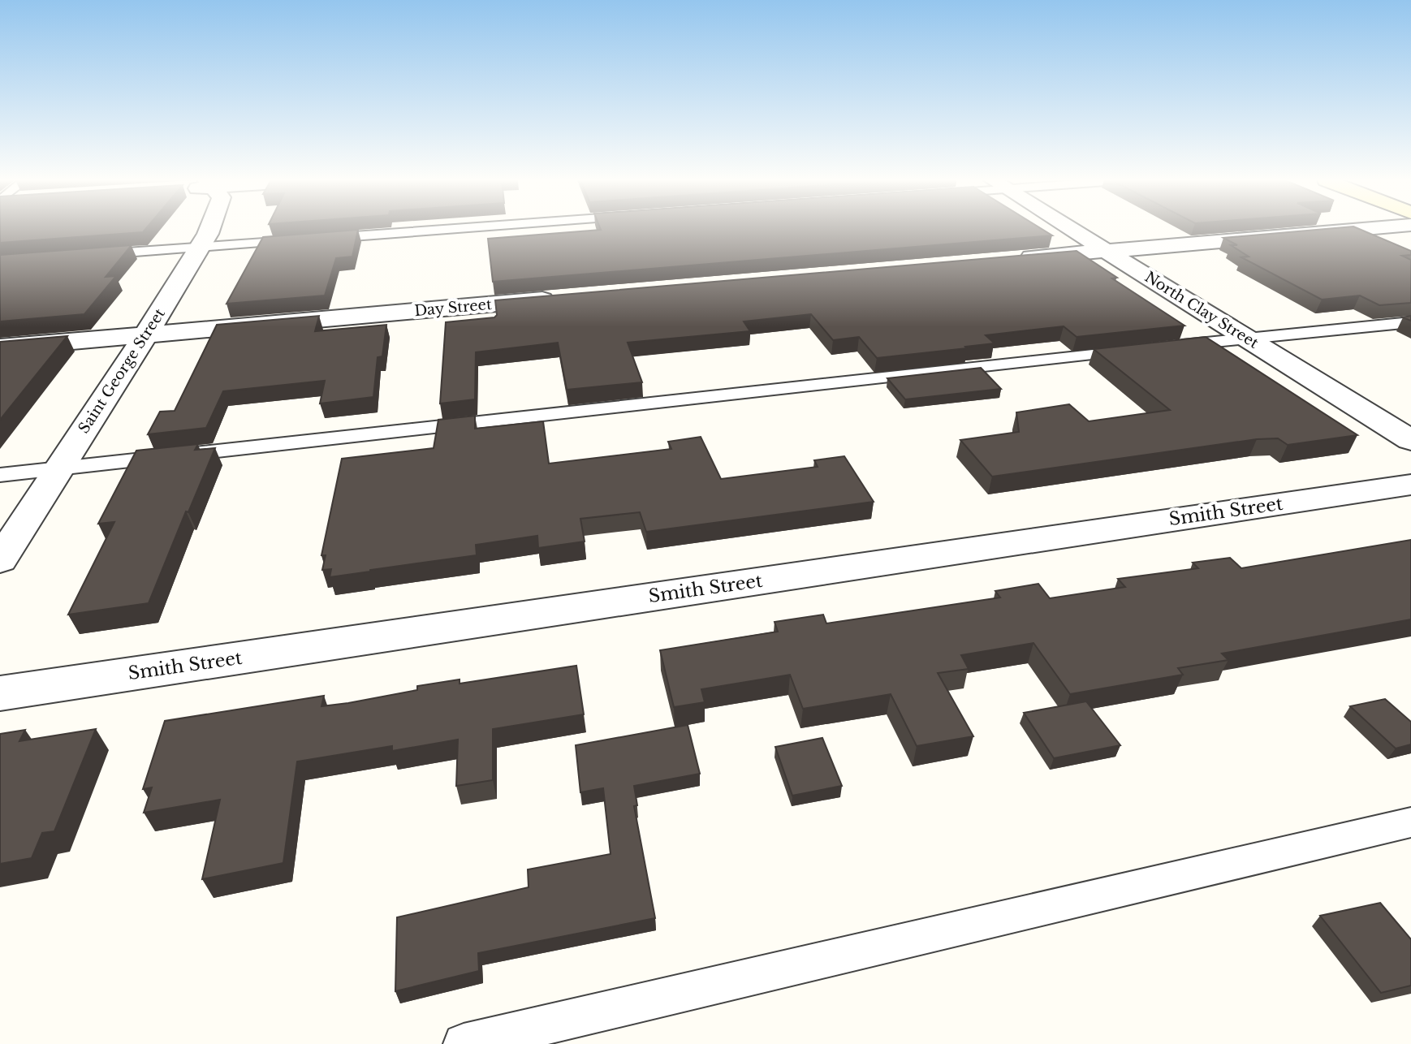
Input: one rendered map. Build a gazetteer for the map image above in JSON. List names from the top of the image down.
{
  "streets": {
    "street": [
      "Day Street",
      "North Clay Street",
      "Saint George Street",
      "Smith Street"
    ]
  },
  "crossings": [
    ["Day Street", "Saint George Street"]
  ]
}
